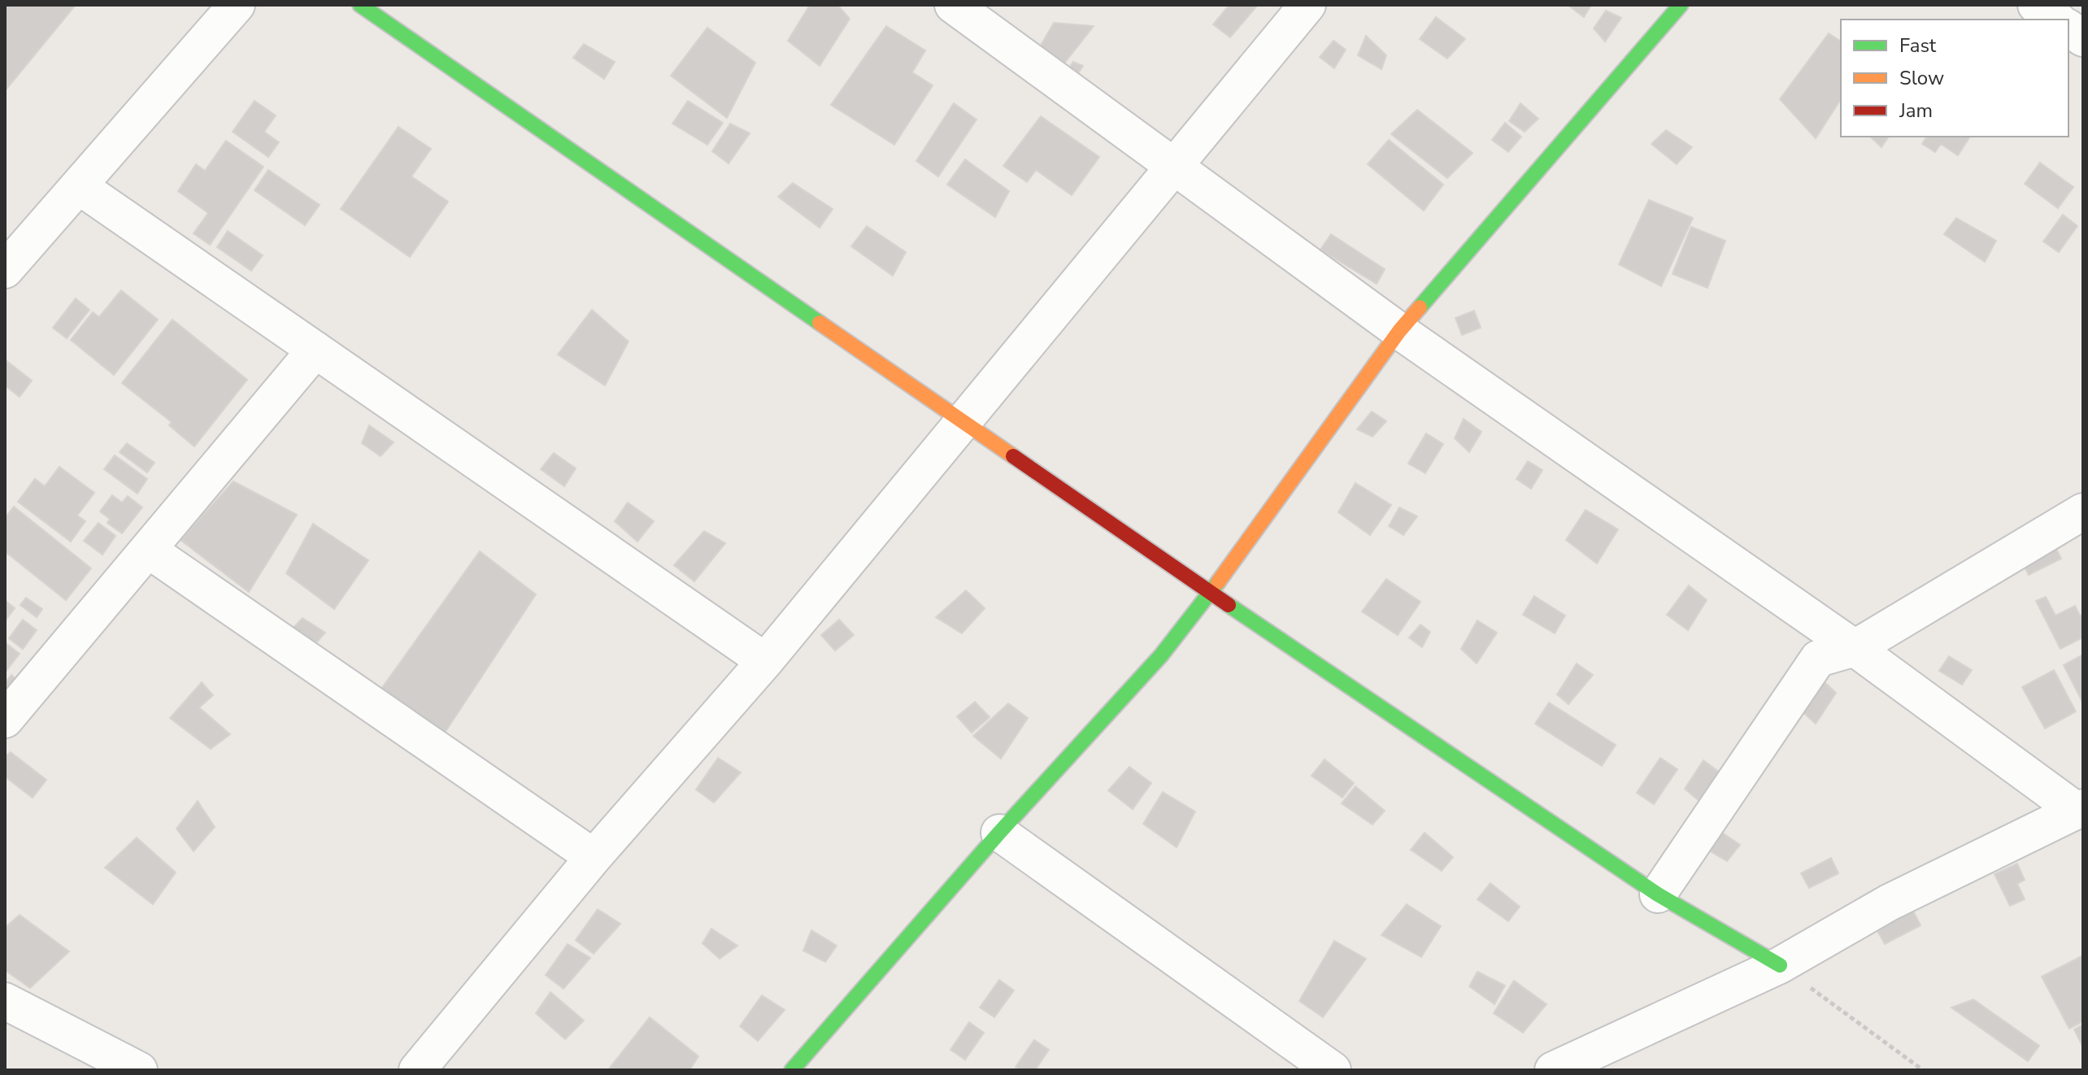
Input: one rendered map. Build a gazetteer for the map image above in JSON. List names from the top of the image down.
{
  "legend": ["Fast", "Slow", "Jam"]
}
